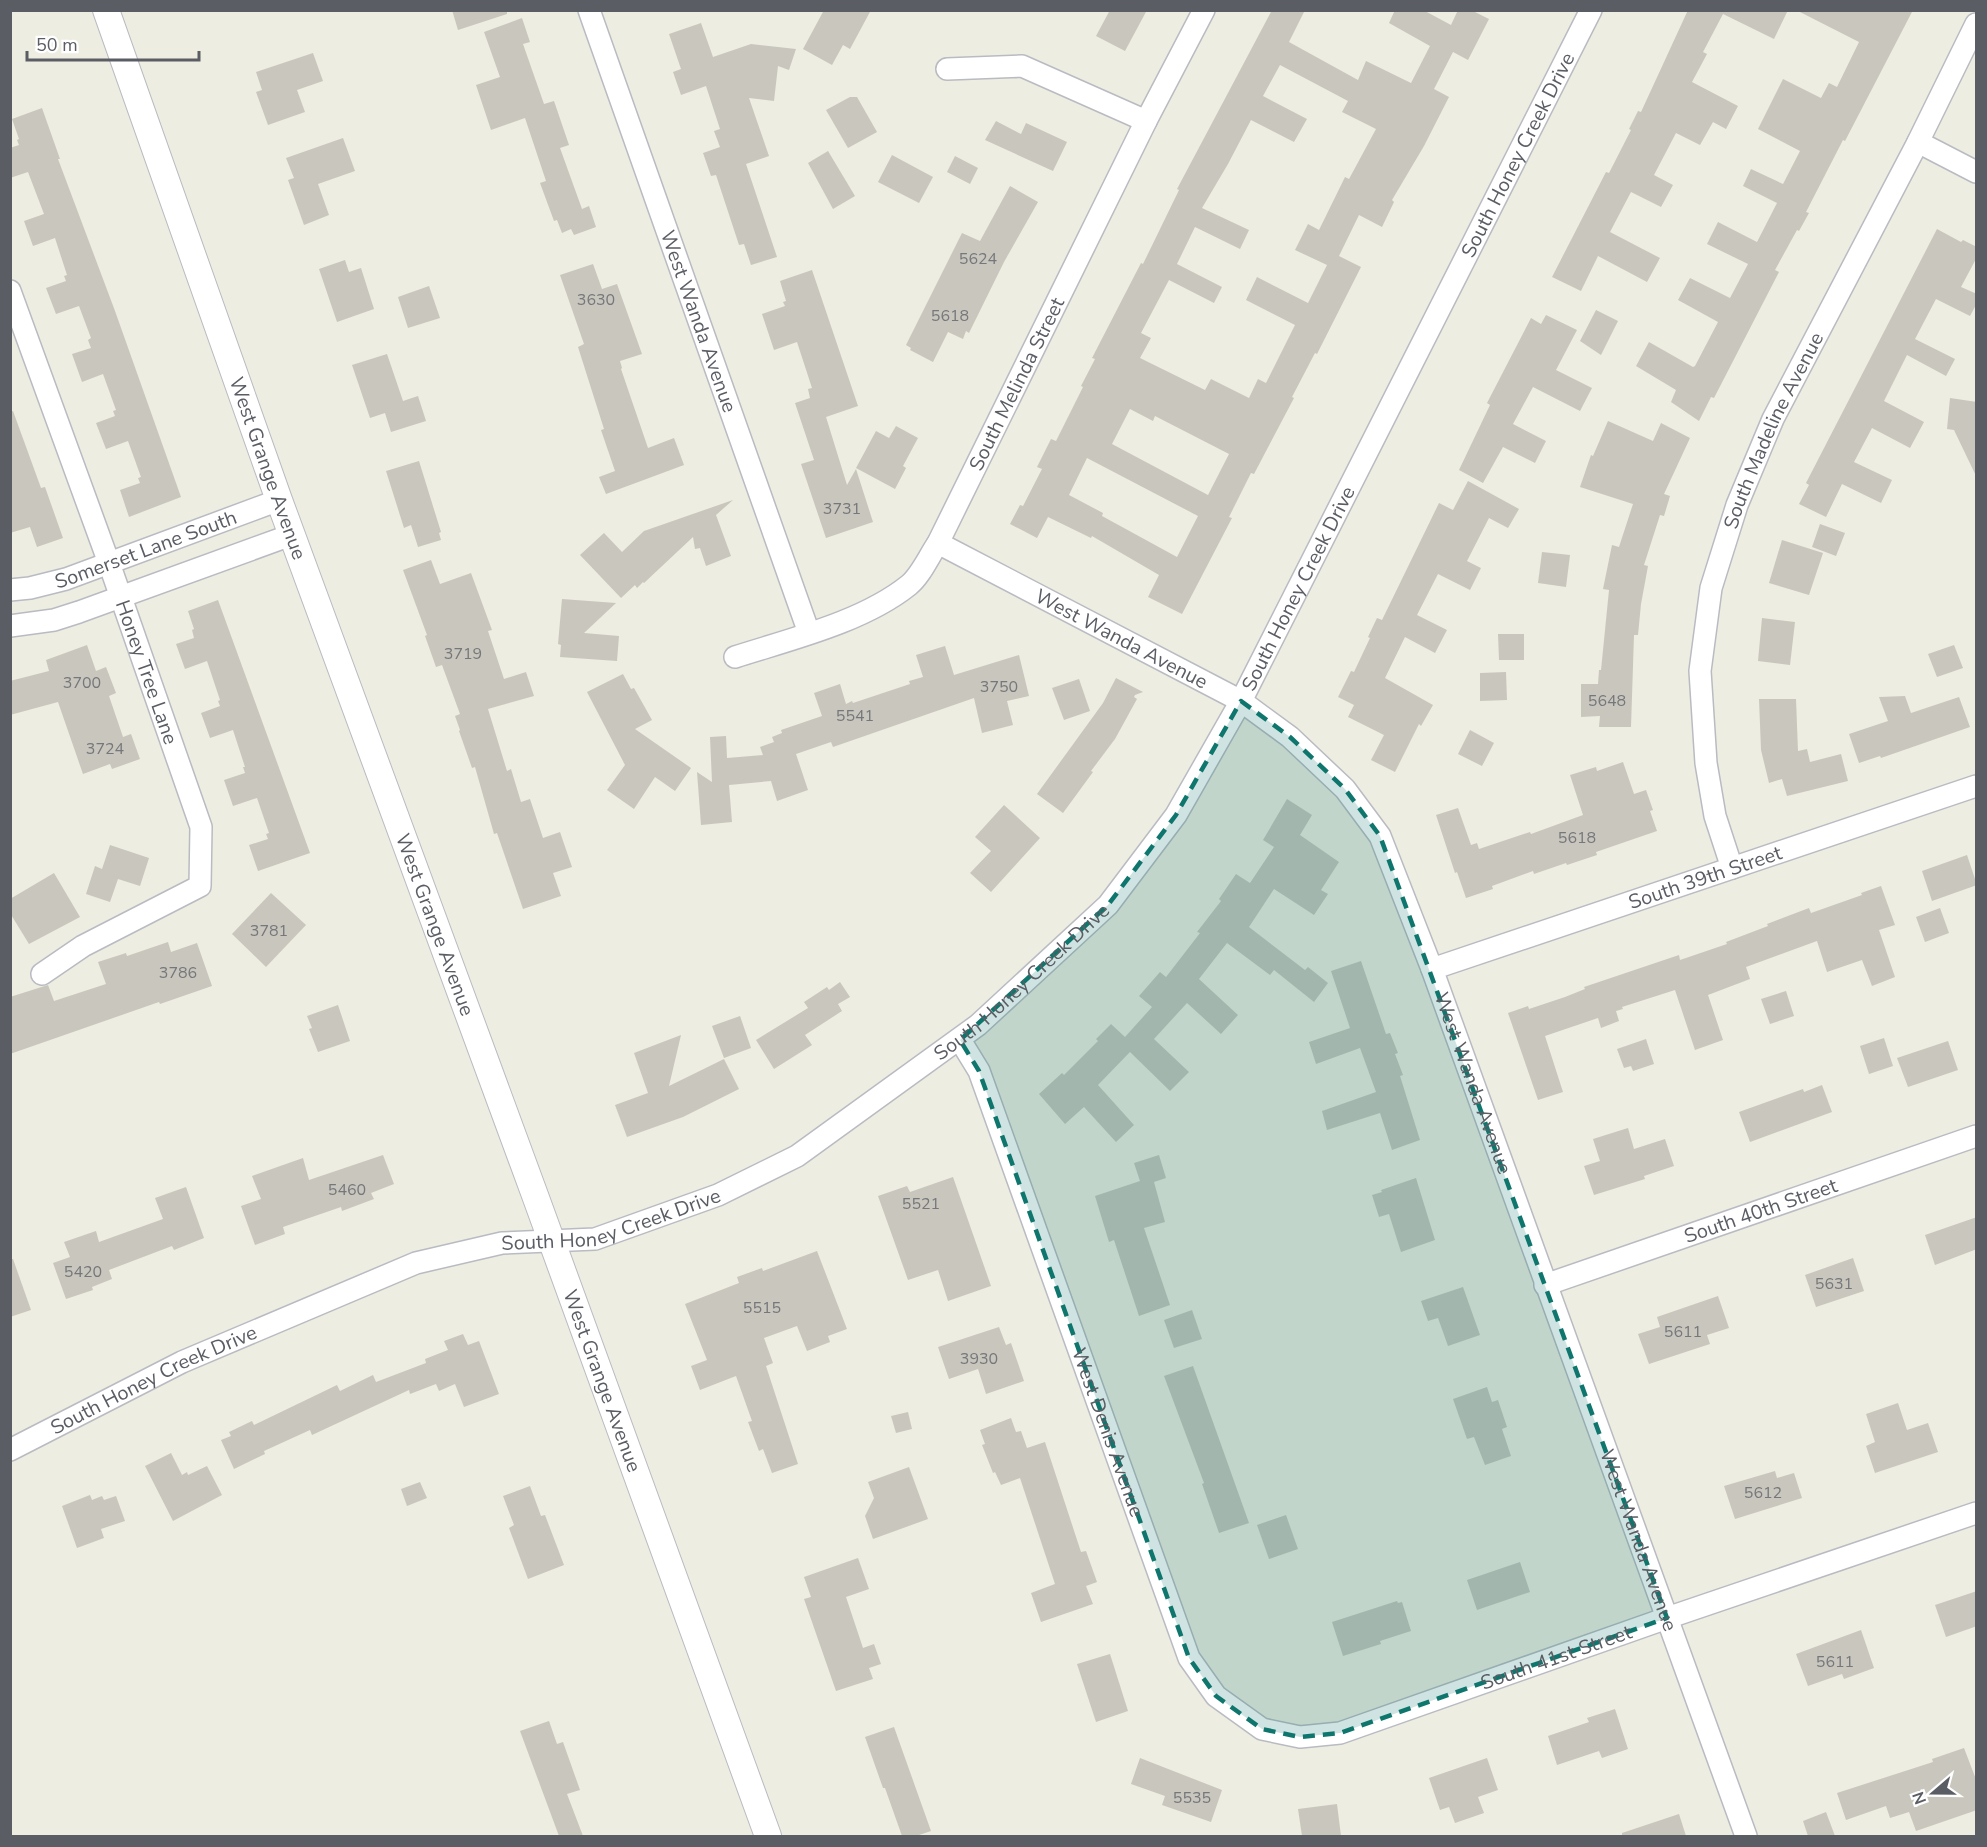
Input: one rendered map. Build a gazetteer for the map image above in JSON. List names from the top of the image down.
{
  "streets": {
    "street": [
      "South Honey Creek Drive",
      "West Wanda Avenue",
      "South Melinda Street",
      "South Madeline Avenue",
      "West Grange Avenue",
      "Somerset Lane South",
      "Honey Tree Lane",
      "South 39th Street",
      "South 40th Street",
      "West Denis Avenue",
      "South 41st Street"
    ]
  },
  "crossings": [
    ["South Honey Creek Drive", "West Wanda Avenue"],
    ["South Honey Creek Drive", "West Grange Avenue"],
    ["South Honey Creek Drive", "West Denis Avenue"],
    ["West Wanda Avenue", "South Melinda Street"],
    ["West Wanda Avenue", "South 39th Street"],
    ["West Wanda Avenue", "South 40th Street"],
    ["West Wanda Avenue", "South 41st Street"],
    ["South Madeline Avenue", "South 39th Street"],
    ["West Grange Avenue", "Somerset Lane South"],
    ["Somerset Lane South", "Honey Tree Lane"],
    ["West Denis Avenue", "South 41st Street"]
  ],
  "house_numbers": [
    "5624",
    "3630",
    "5618",
    "3731",
    "3719",
    "3700",
    "3750",
    "5648",
    "5541",
    "3724",
    "5618",
    "3781",
    "3786",
    "5460",
    "5521",
    "5420",
    "5631",
    "5515",
    "5611",
    "3930",
    "5612",
    "5611",
    "5535"
  ],
  "scale_bar": "50 m",
  "north": "left"
}
